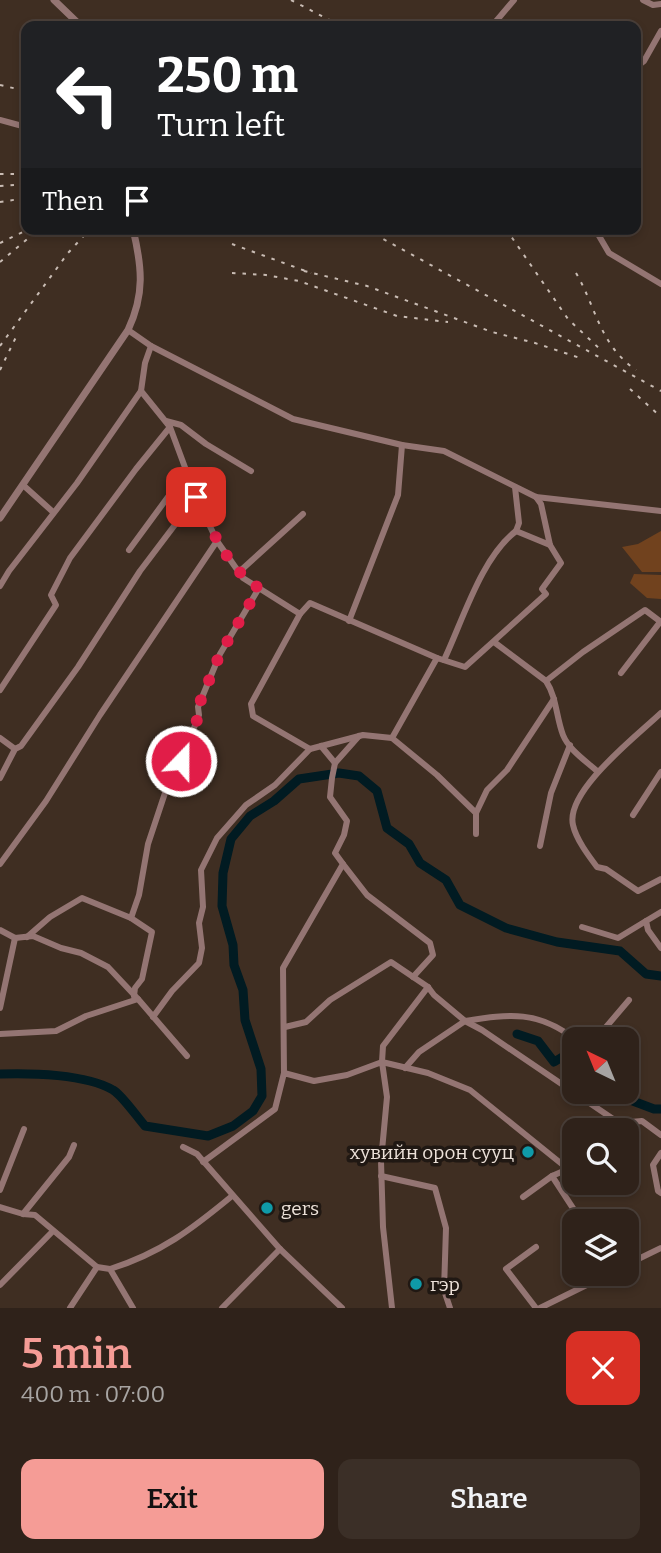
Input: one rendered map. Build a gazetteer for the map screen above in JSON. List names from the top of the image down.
{
  "places": ["хувийн орон сууц", "gers", "гэр"],
  "north": "top left",
  "page": {
    "turn": ["250 m", "Turn left"],
    "then": "Then",
    "heading": ["5 min", "400 m · 07:00"],
    "buttons": ["Exit", "Share"]
  }
}
